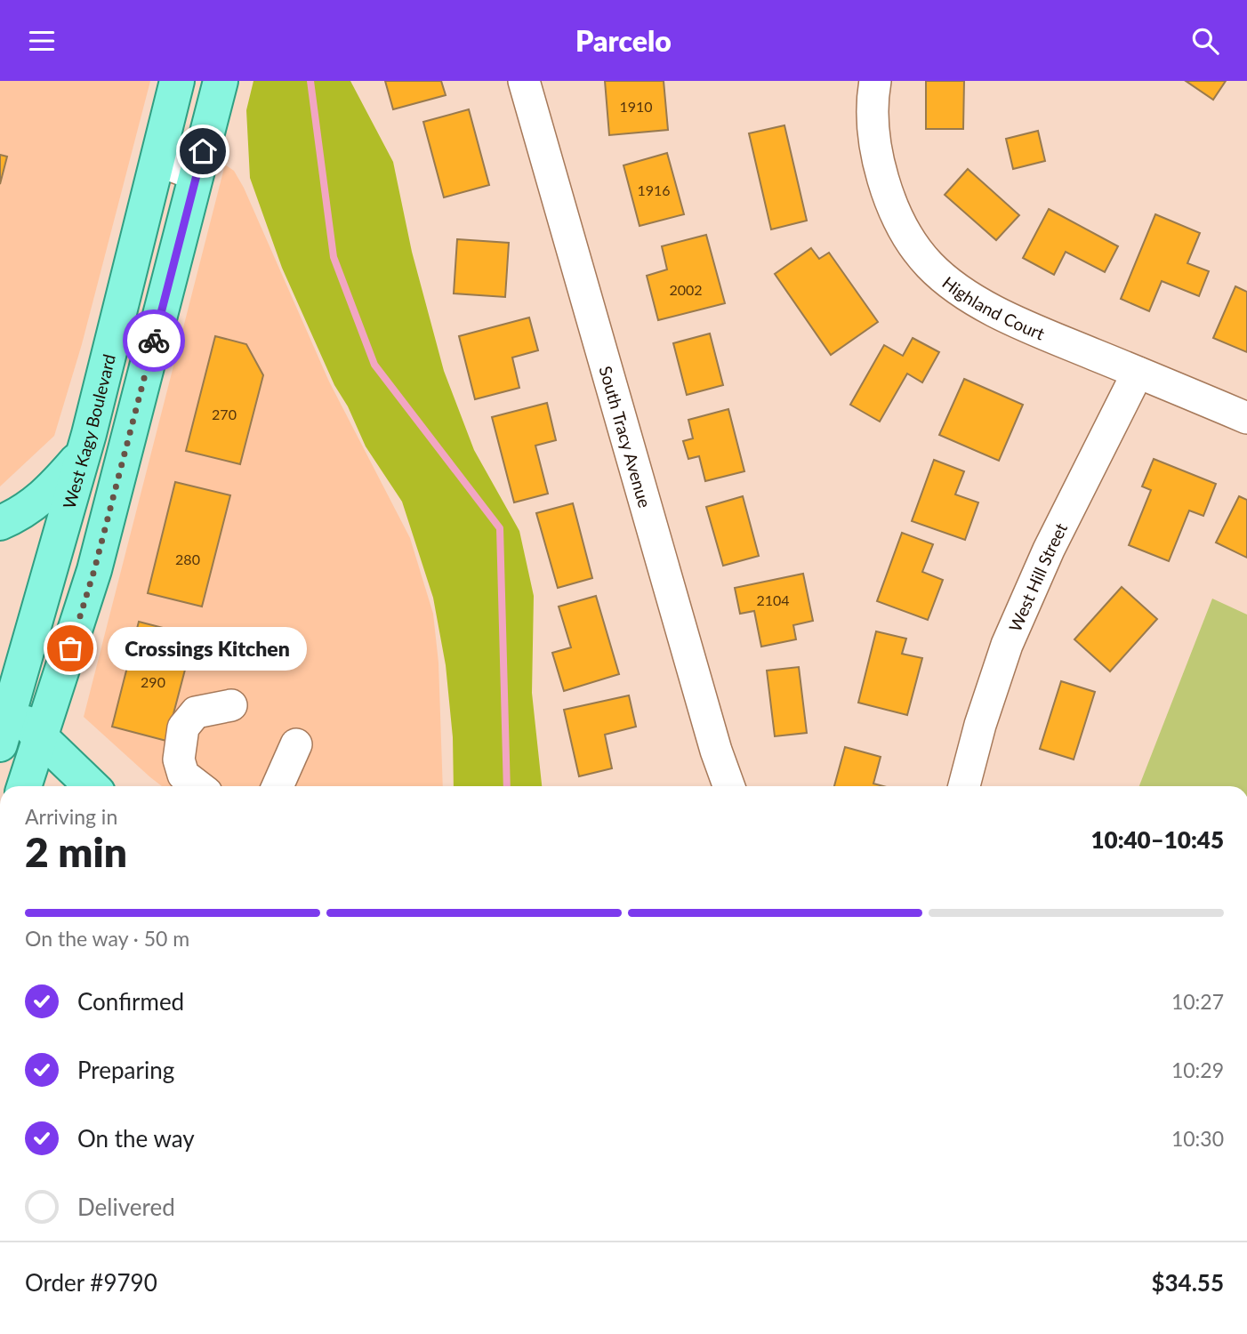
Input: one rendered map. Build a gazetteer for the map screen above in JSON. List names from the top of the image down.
{
  "streets": {
    "main road": ["West Kagy Boulevard"],
    "street": ["Highland Court", "South Tracy Avenue", "West Hill Street"]
  },
  "crossings": [
    ["Highland Court", "West Hill Street"]
  ],
  "places": ["Crossings Kitchen"],
  "house_numbers": [
    "1910",
    "1916",
    "2002",
    "270",
    "280",
    "2104",
    "290"
  ],
  "page": {
    "header": "Parcelo",
    "bubble": "Crossings Kitchen",
    "heading": ["2 min", "Arriving in", "10:40–10:45"],
    "panel": ["Order #9790", "$34.55"],
    "bar": "On the way · 50 m",
    "list": [
      ["Confirmed", "10:27"],
      ["Preparing", "10:29"],
      ["On the way", "10:30"],
      "Delivered"
    ]
  }
}
